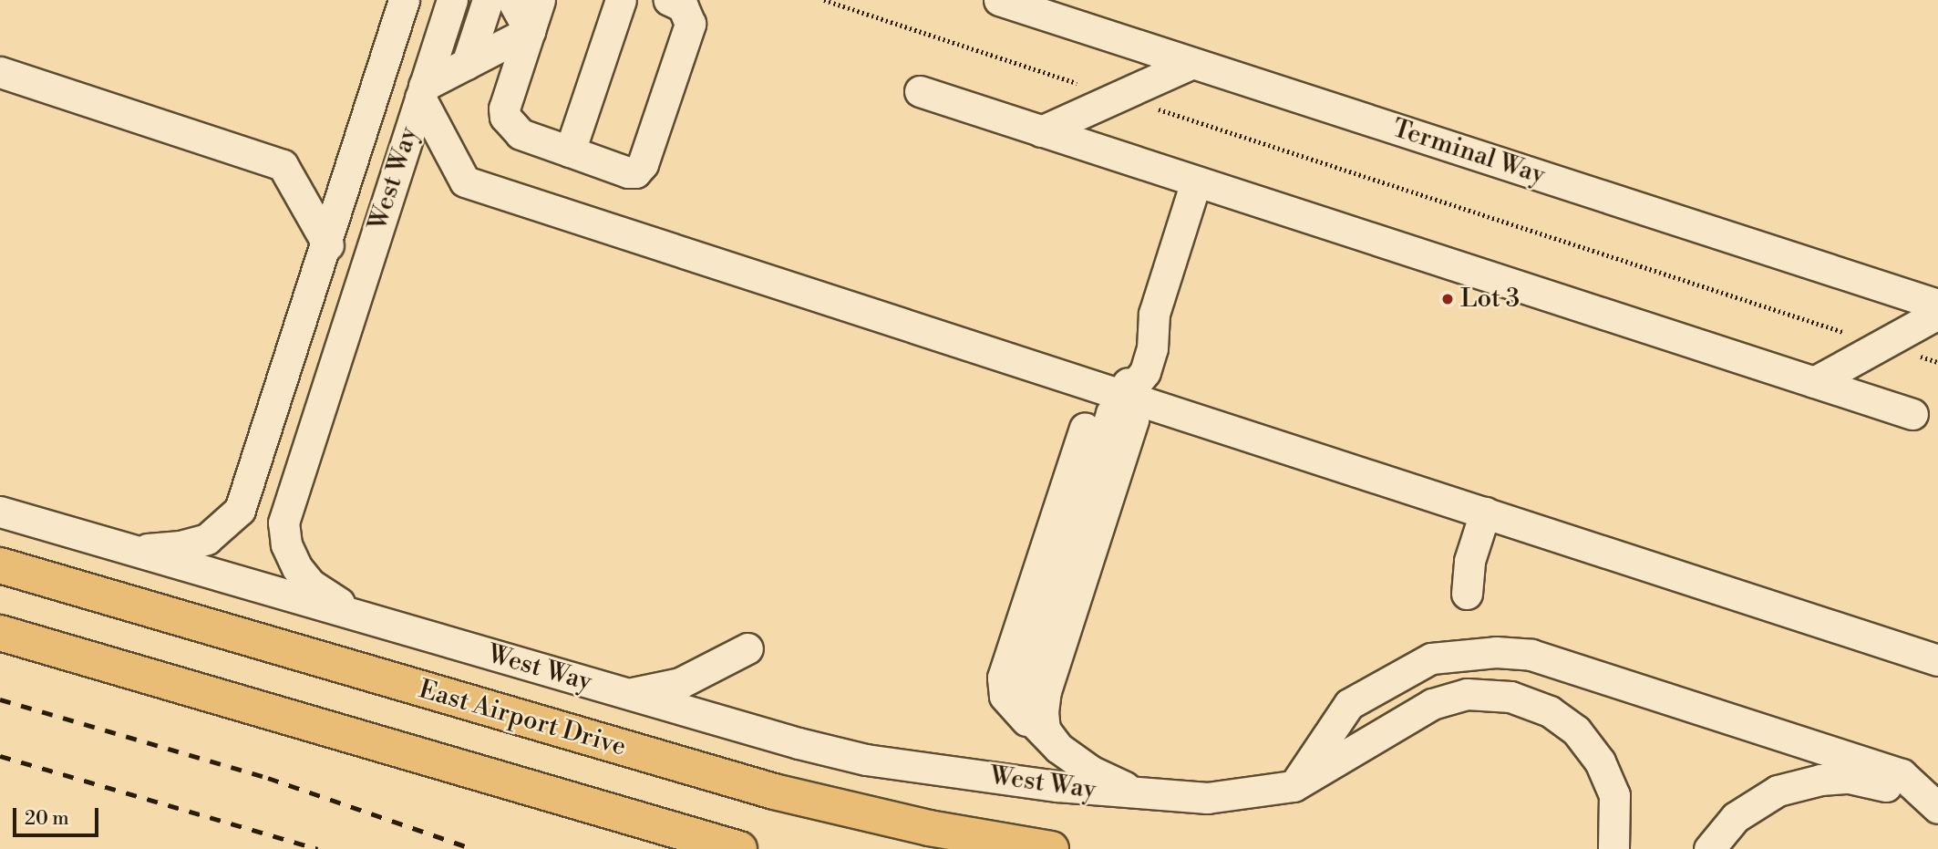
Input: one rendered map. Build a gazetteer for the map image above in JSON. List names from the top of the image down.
{
  "streets": {
    "main road": ["East Airport Drive"],
    "lane": ["Terminal Way", "West Way"]
  },
  "places": ["Lot 3"],
  "scale_bar": "20 m"
}
